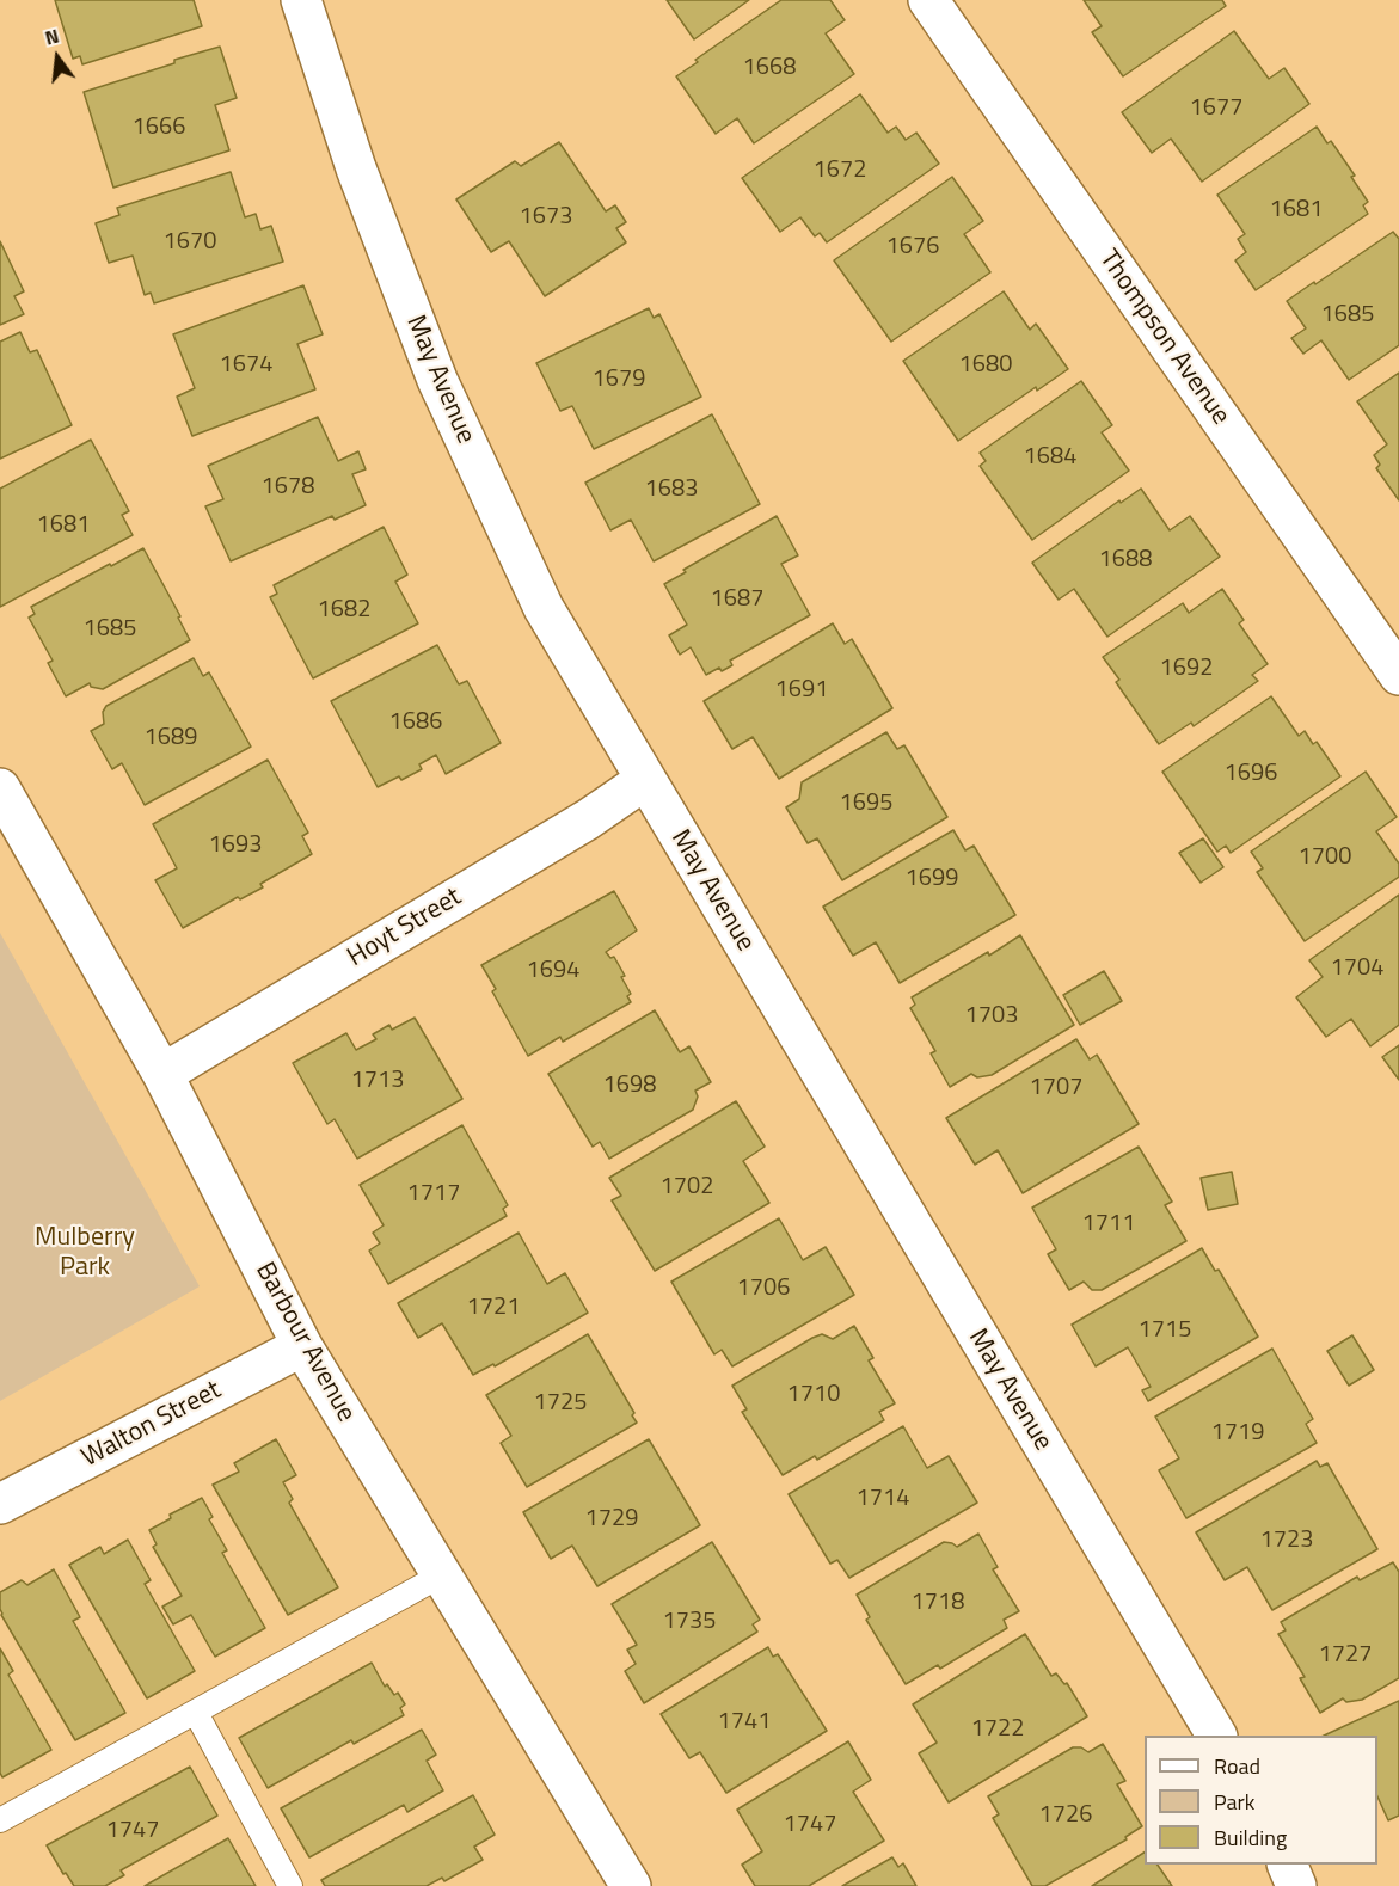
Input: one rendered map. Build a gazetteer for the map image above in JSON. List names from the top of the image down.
{
  "streets": {
    "street": [
      "Thompson Avenue",
      "May Avenue",
      "Hoyt Street",
      "Barbour Avenue",
      "Walton Street"
    ]
  },
  "crossings": [
    ["May Avenue", "Hoyt Street"],
    ["Hoyt Street", "Barbour Avenue"],
    ["Barbour Avenue", "Walton Street"]
  ],
  "parks": ["Mulberry Park"],
  "house_numbers": [
    "1668",
    "1677",
    "1666",
    "1672",
    "1681",
    "1673",
    "1670",
    "1676",
    "1685",
    "1674",
    "1680",
    "1679",
    "1684",
    "1678",
    "1683",
    "1681",
    "1688",
    "1687",
    "1682",
    "1685",
    "1692",
    "1691",
    "1686",
    "1689",
    "1696",
    "1695",
    "1693",
    "1700",
    "1699",
    "1704",
    "1694",
    "1703",
    "1713",
    "1698",
    "1707",
    "1702",
    "1717",
    "1711",
    "1706",
    "1721",
    "1715",
    "1710",
    "1725",
    "1719",
    "1714",
    "1729",
    "1723",
    "1718",
    "1735",
    "1727",
    "1741",
    "1722",
    "1726",
    "1747",
    "1747"
  ],
  "legend": ["Road", "Park", "Building"],
  "north": "top"
}
